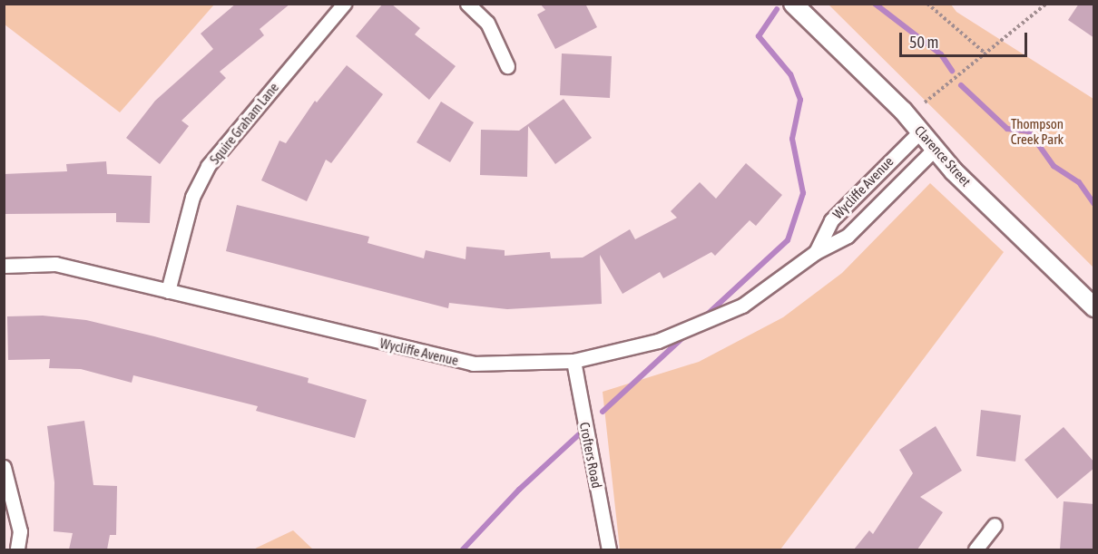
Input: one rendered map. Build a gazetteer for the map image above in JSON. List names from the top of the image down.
{
  "streets": {
    "street": [
      "Squire Graham Lane",
      "Clarence Street",
      "Wycliffe Avenue",
      "Crofters Road"
    ]
  },
  "crossings": [
    ["Squire Graham Lane", "Wycliffe Avenue"],
    ["Clarence Street", "Wycliffe Avenue"],
    ["Wycliffe Avenue", "Crofters Road"]
  ],
  "parks": ["Thompson Creek Park"],
  "scale_bar": "50 m"
}
